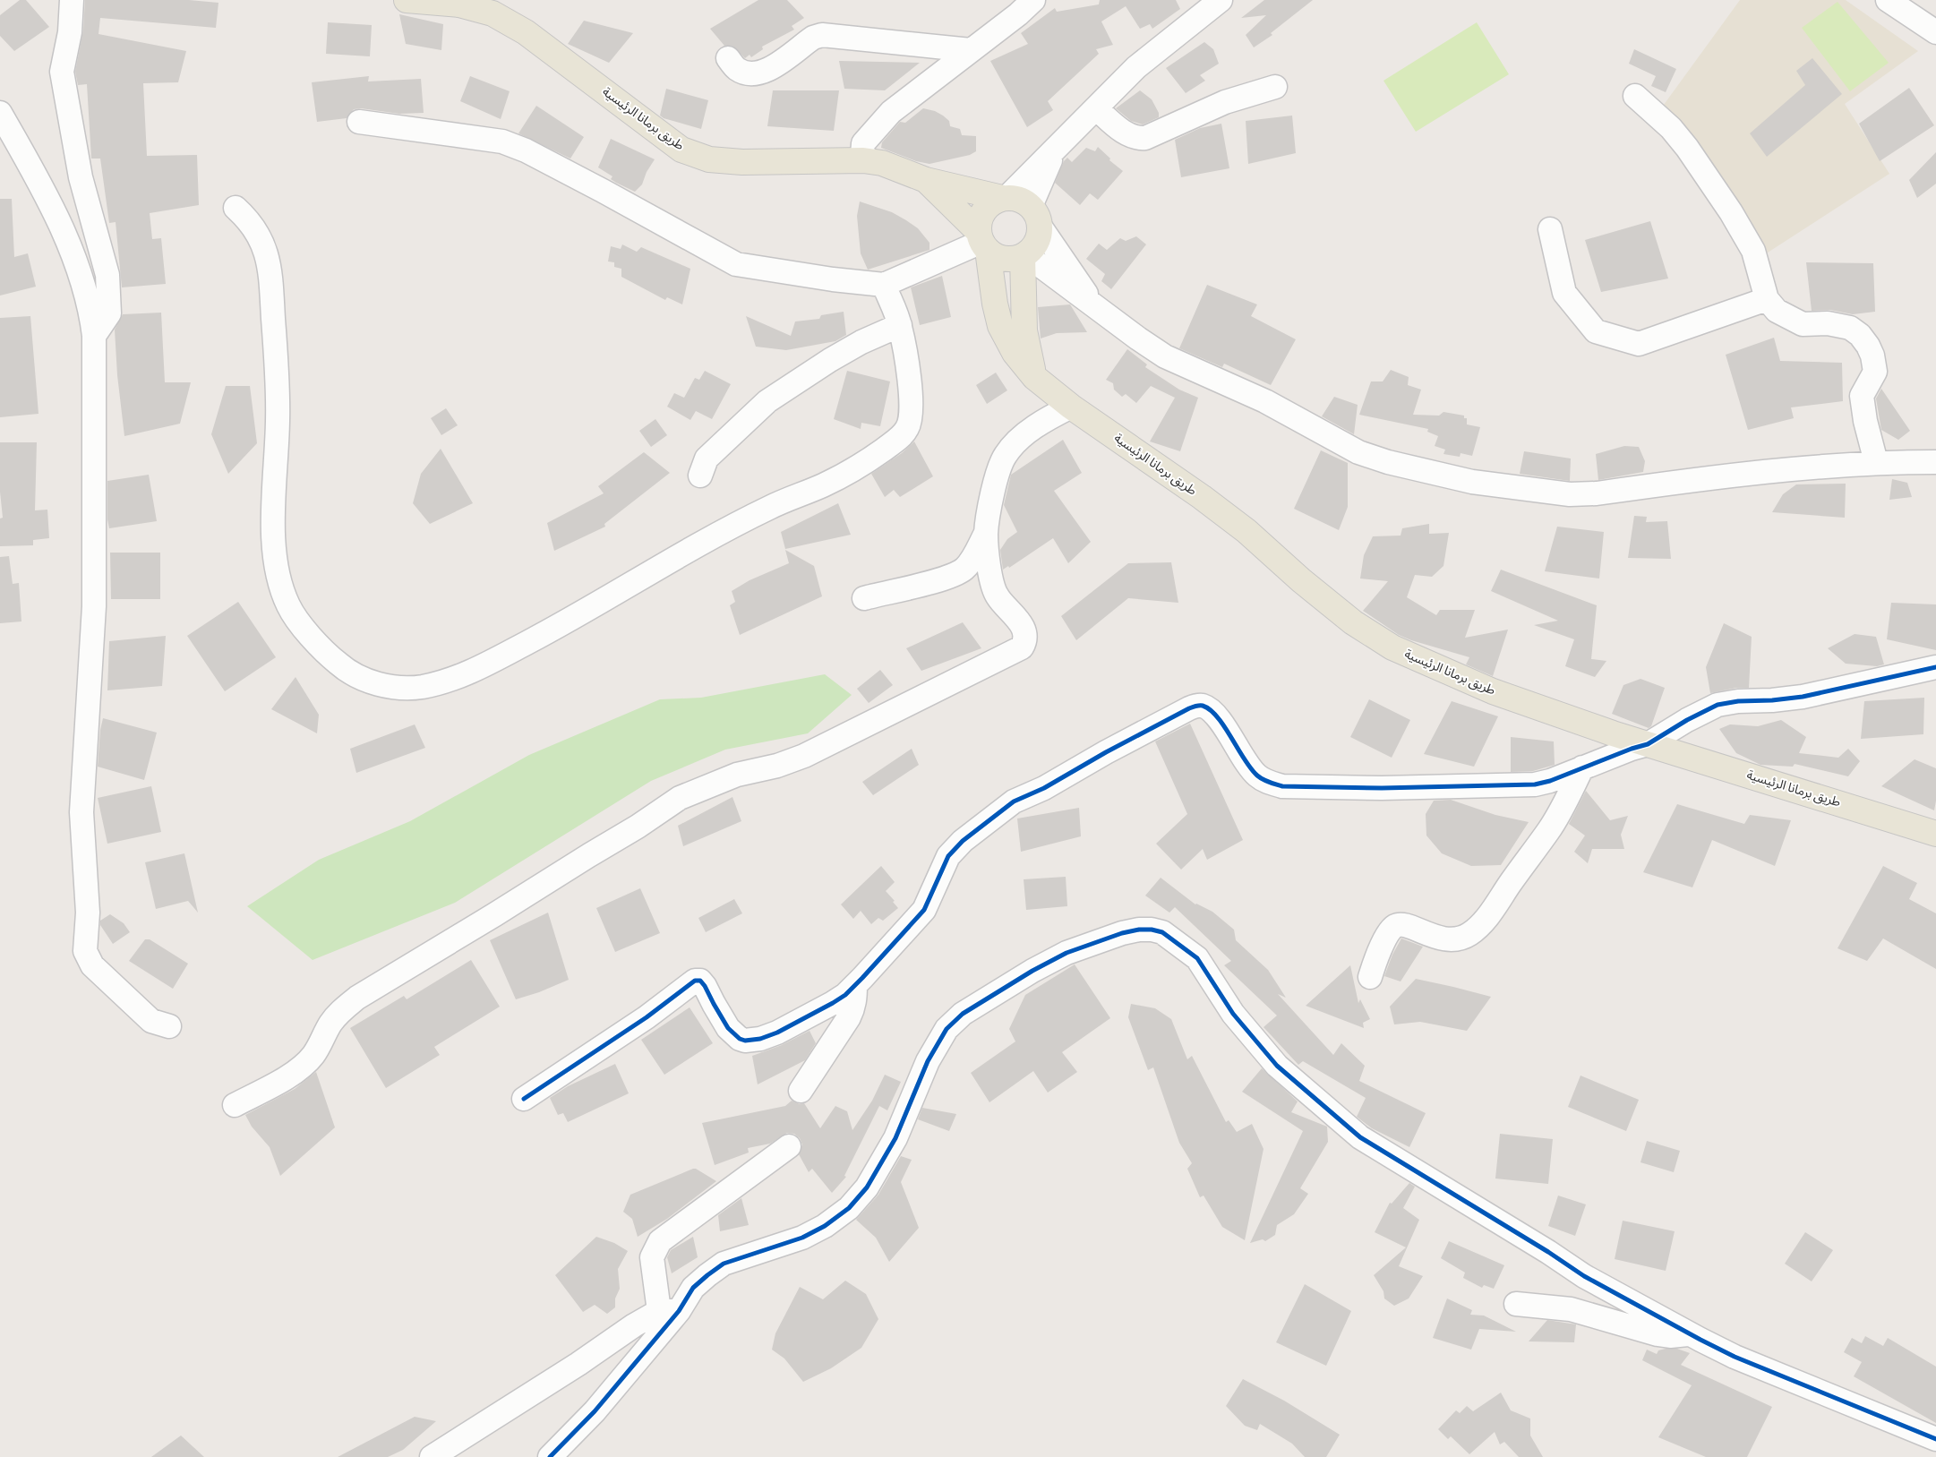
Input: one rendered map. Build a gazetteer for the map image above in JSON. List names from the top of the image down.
{
  "streets": {
    "main road": ["طريق برمانا الرئيسية"]
  }
}
